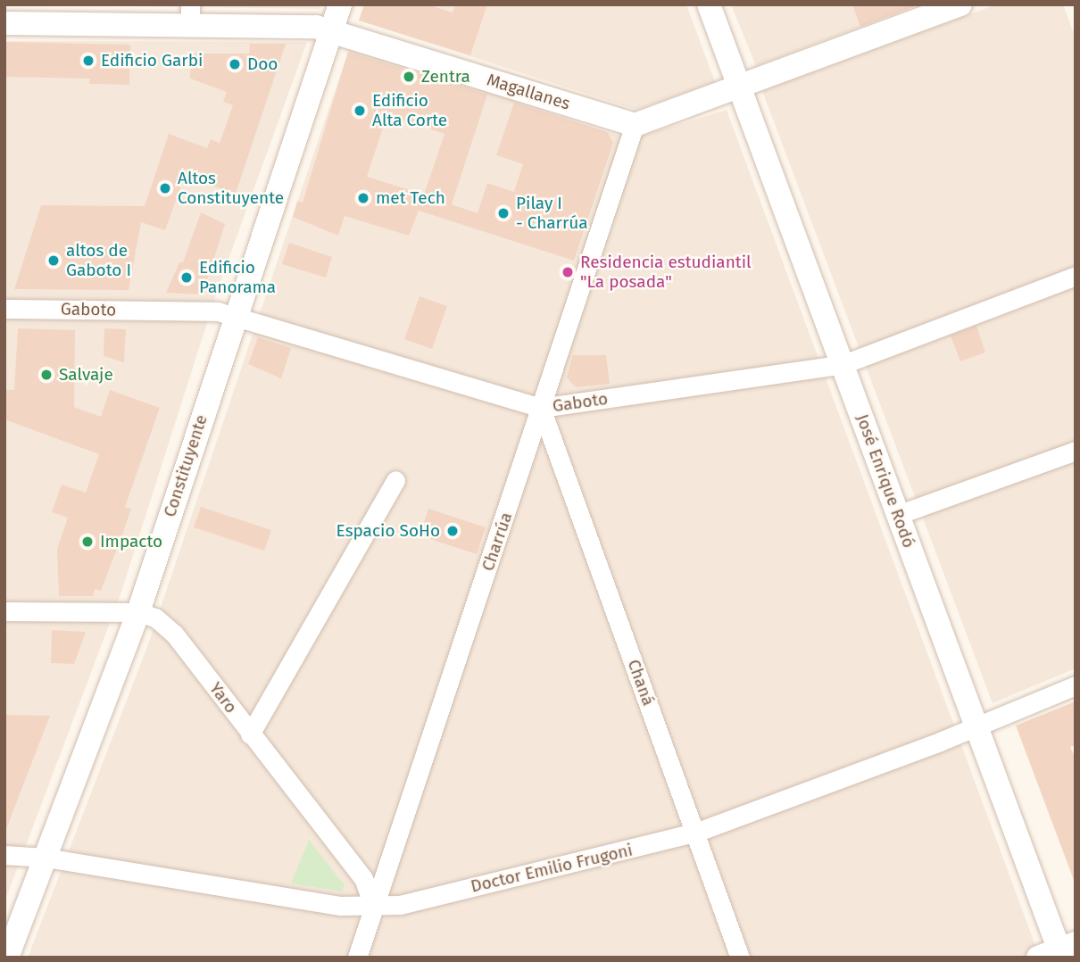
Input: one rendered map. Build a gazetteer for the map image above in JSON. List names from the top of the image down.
{
  "streets": {
    "street": [
      "Magallanes",
      "Gaboto",
      "Constituyente",
      "José Enrique Rodó",
      "Charrúa",
      "Chaná",
      "Yaro",
      "Doctor Emilio Frugoni"
    ]
  },
  "crossings": [
    ["Magallanes", "Constituyente"],
    ["Magallanes", "Charrúa"],
    ["Gaboto", "Constituyente"],
    ["Gaboto", "José Enrique Rodó"],
    ["Gaboto", "Charrúa"],
    ["Gaboto", "Chaná"],
    ["Constituyente", "Yaro"],
    ["Constituyente", "Doctor Emilio Frugoni"],
    ["José Enrique Rodó", "Doctor Emilio Frugoni"],
    ["Charrúa", "Chaná"],
    ["Charrúa", "Yaro"],
    ["Charrúa", "Doctor Emilio Frugoni"],
    ["Chaná", "Doctor Emilio Frugoni"],
    ["Yaro", "Doctor Emilio Frugoni"]
  ],
  "places": [
    "Edificio Garbi",
    "Doo",
    "Zentra",
    "Edificio Alta Corte",
    "Altos Constituyente",
    "met Tech",
    "Pilay I - Charrúa",
    "altos de Gaboto I",
    "Residencia estudiantil \"La posada\"",
    "Edificio Panorama",
    "Salvaje",
    "Espacio SoHo",
    "Impacto"
  ]
}
